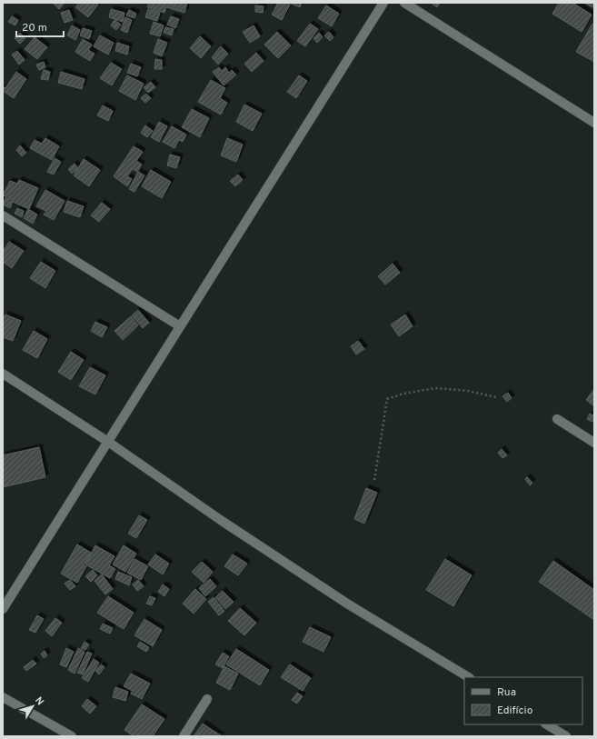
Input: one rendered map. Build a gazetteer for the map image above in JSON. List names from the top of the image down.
{
  "legend": ["Rua", "Edifício"],
  "scale_bar": "20 m",
  "north": "top right"
}
